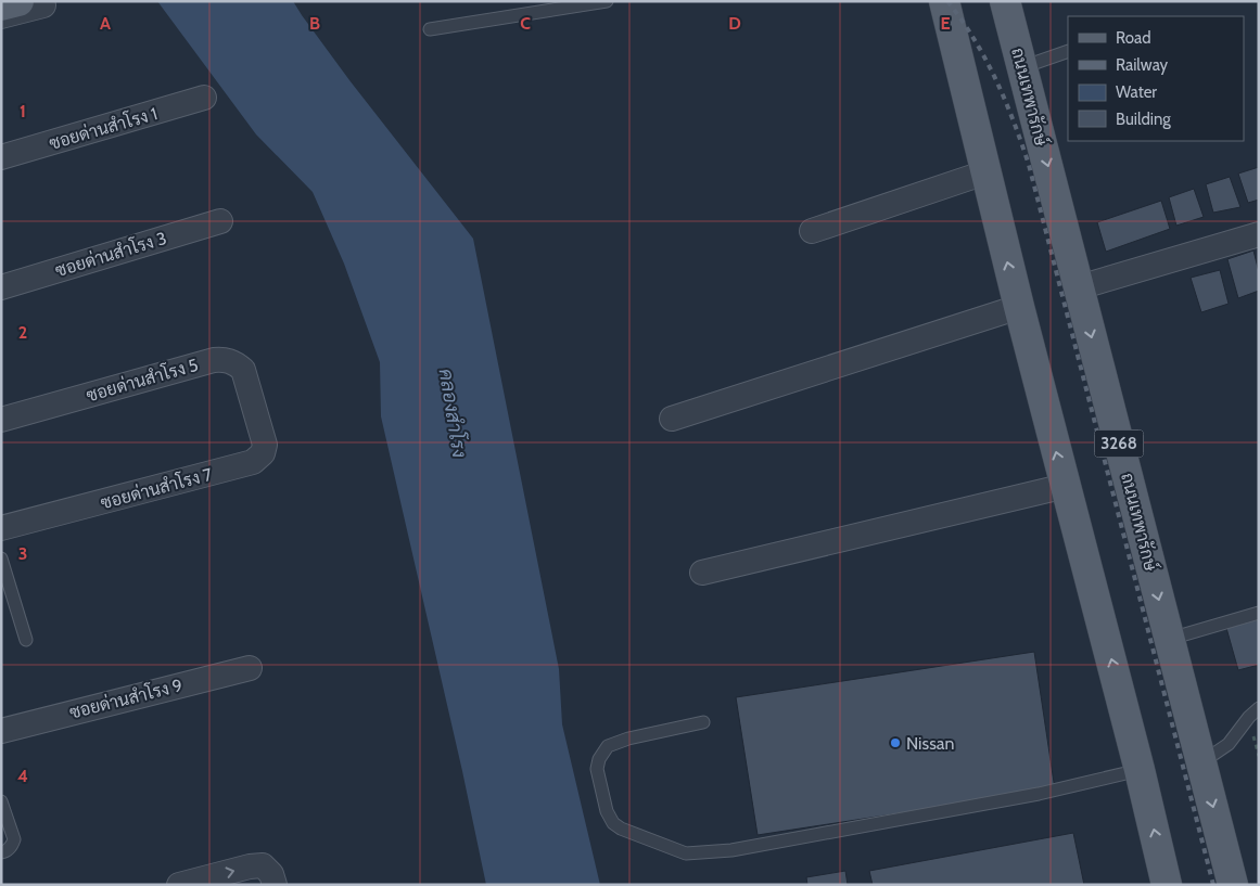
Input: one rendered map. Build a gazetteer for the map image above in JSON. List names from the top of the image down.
{
  "streets": {
    "main road": ["ถนนเทพารักษ์", "3268"],
    "street": [
      "ซอยด่านสำโรง 1",
      "ซอยด่านสำโรง 3",
      "ซอยด่านสำโรง 5",
      "ซอยด่านสำโรง 7",
      "ซอยด่านสำโรง 9"
    ]
  },
  "crossings": [
    ["ซอยด่านสำโรง 5", "ซอยด่านสำโรง 7"]
  ],
  "water": ["คลองสำโรง"],
  "places": ["Nissan"],
  "legend": [
    "Road",
    "Railway",
    "Water",
    "Building"
  ],
  "grid": {
    "columns": [
      "A",
      "B",
      "C",
      "D",
      "E"
    ],
    "rows": [
      "1",
      "2",
      "3",
      "4"
    ]
  }
}
